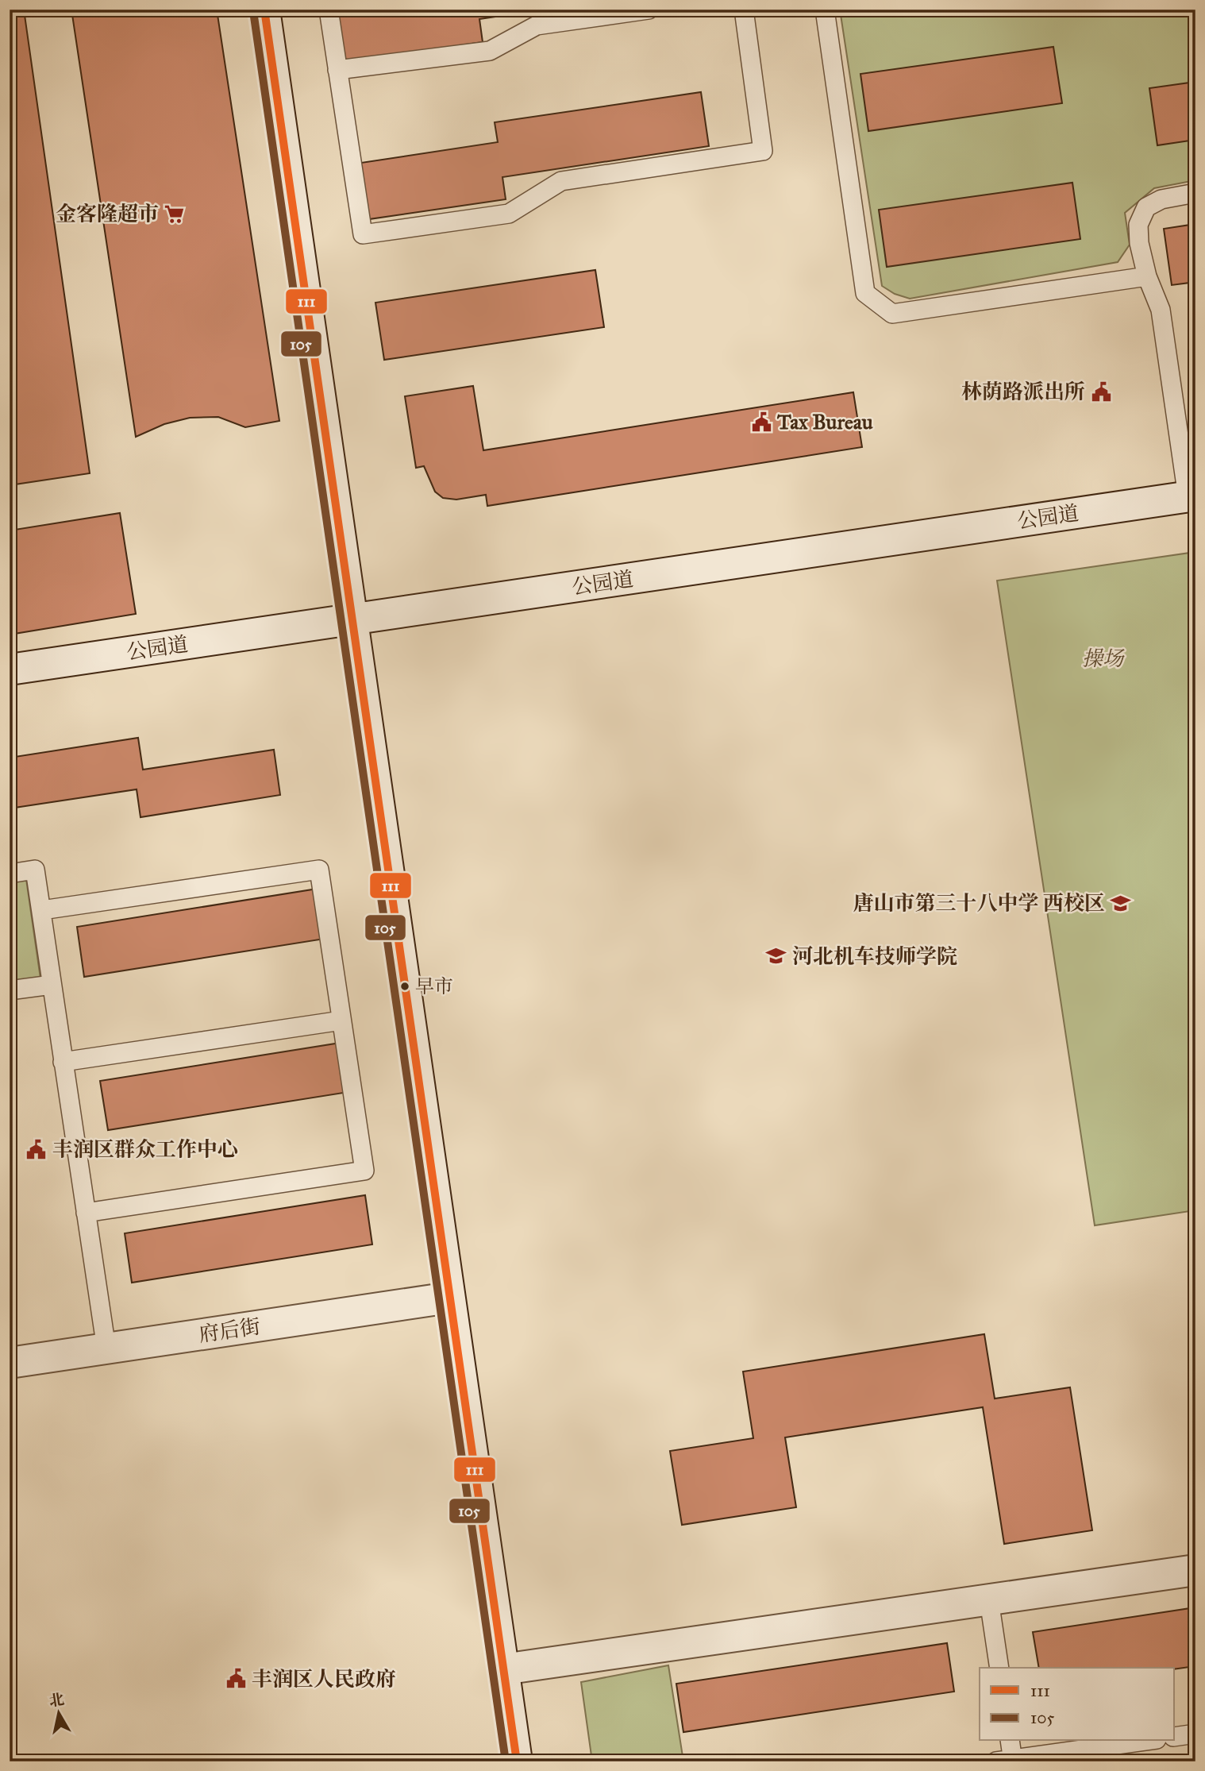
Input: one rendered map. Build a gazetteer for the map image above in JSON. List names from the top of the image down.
{
  "streets": {
    "street": ["公园道", "府后街"]
  },
  "parks": ["操场"],
  "places": {
    "supermarket": ["金客隆超市"],
    "public building": [
      "林荫路派出所",
      "Tax Bureau",
      "丰润区群众工作中心",
      "丰润区人民政府"
    ],
    "school or university": ["唐山市第三十八中学 西校区", "河北机车技师学院"],
    "other": ["早市"]
  },
  "lines": ["transit line 111", "transit line 105"],
  "legend": ["111", "105"],
  "north": "top"
}
